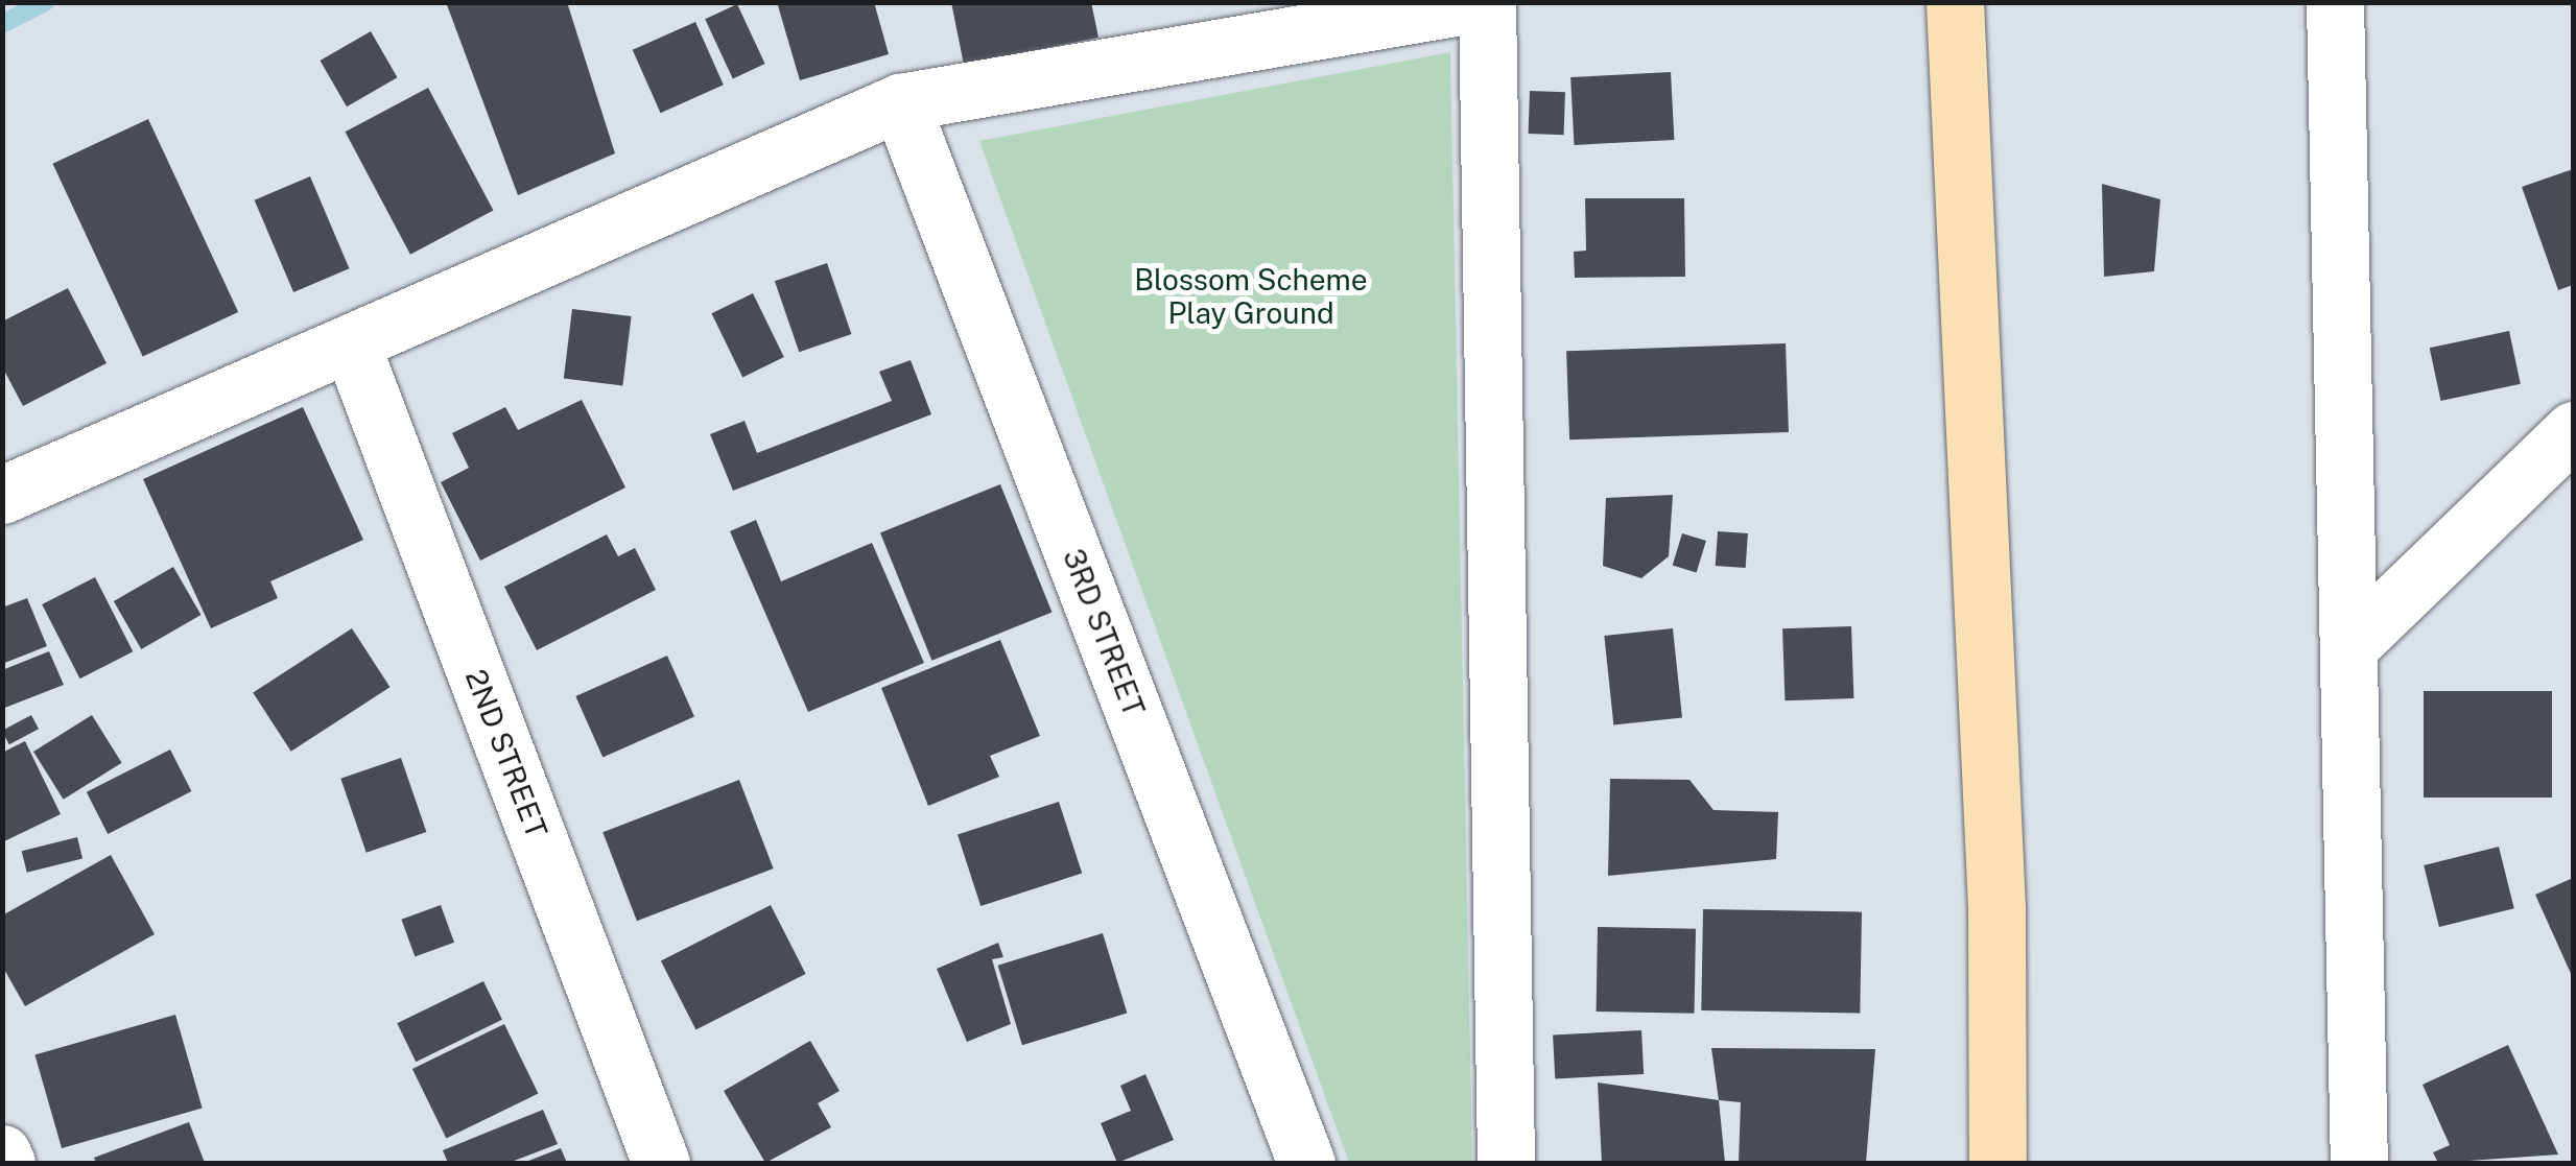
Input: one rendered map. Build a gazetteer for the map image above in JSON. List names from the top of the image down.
{
  "streets": {
    "street": ["3RD STREET", "2ND STREET"]
  },
  "parks": ["Blossom Scheme Play Ground"]
}
